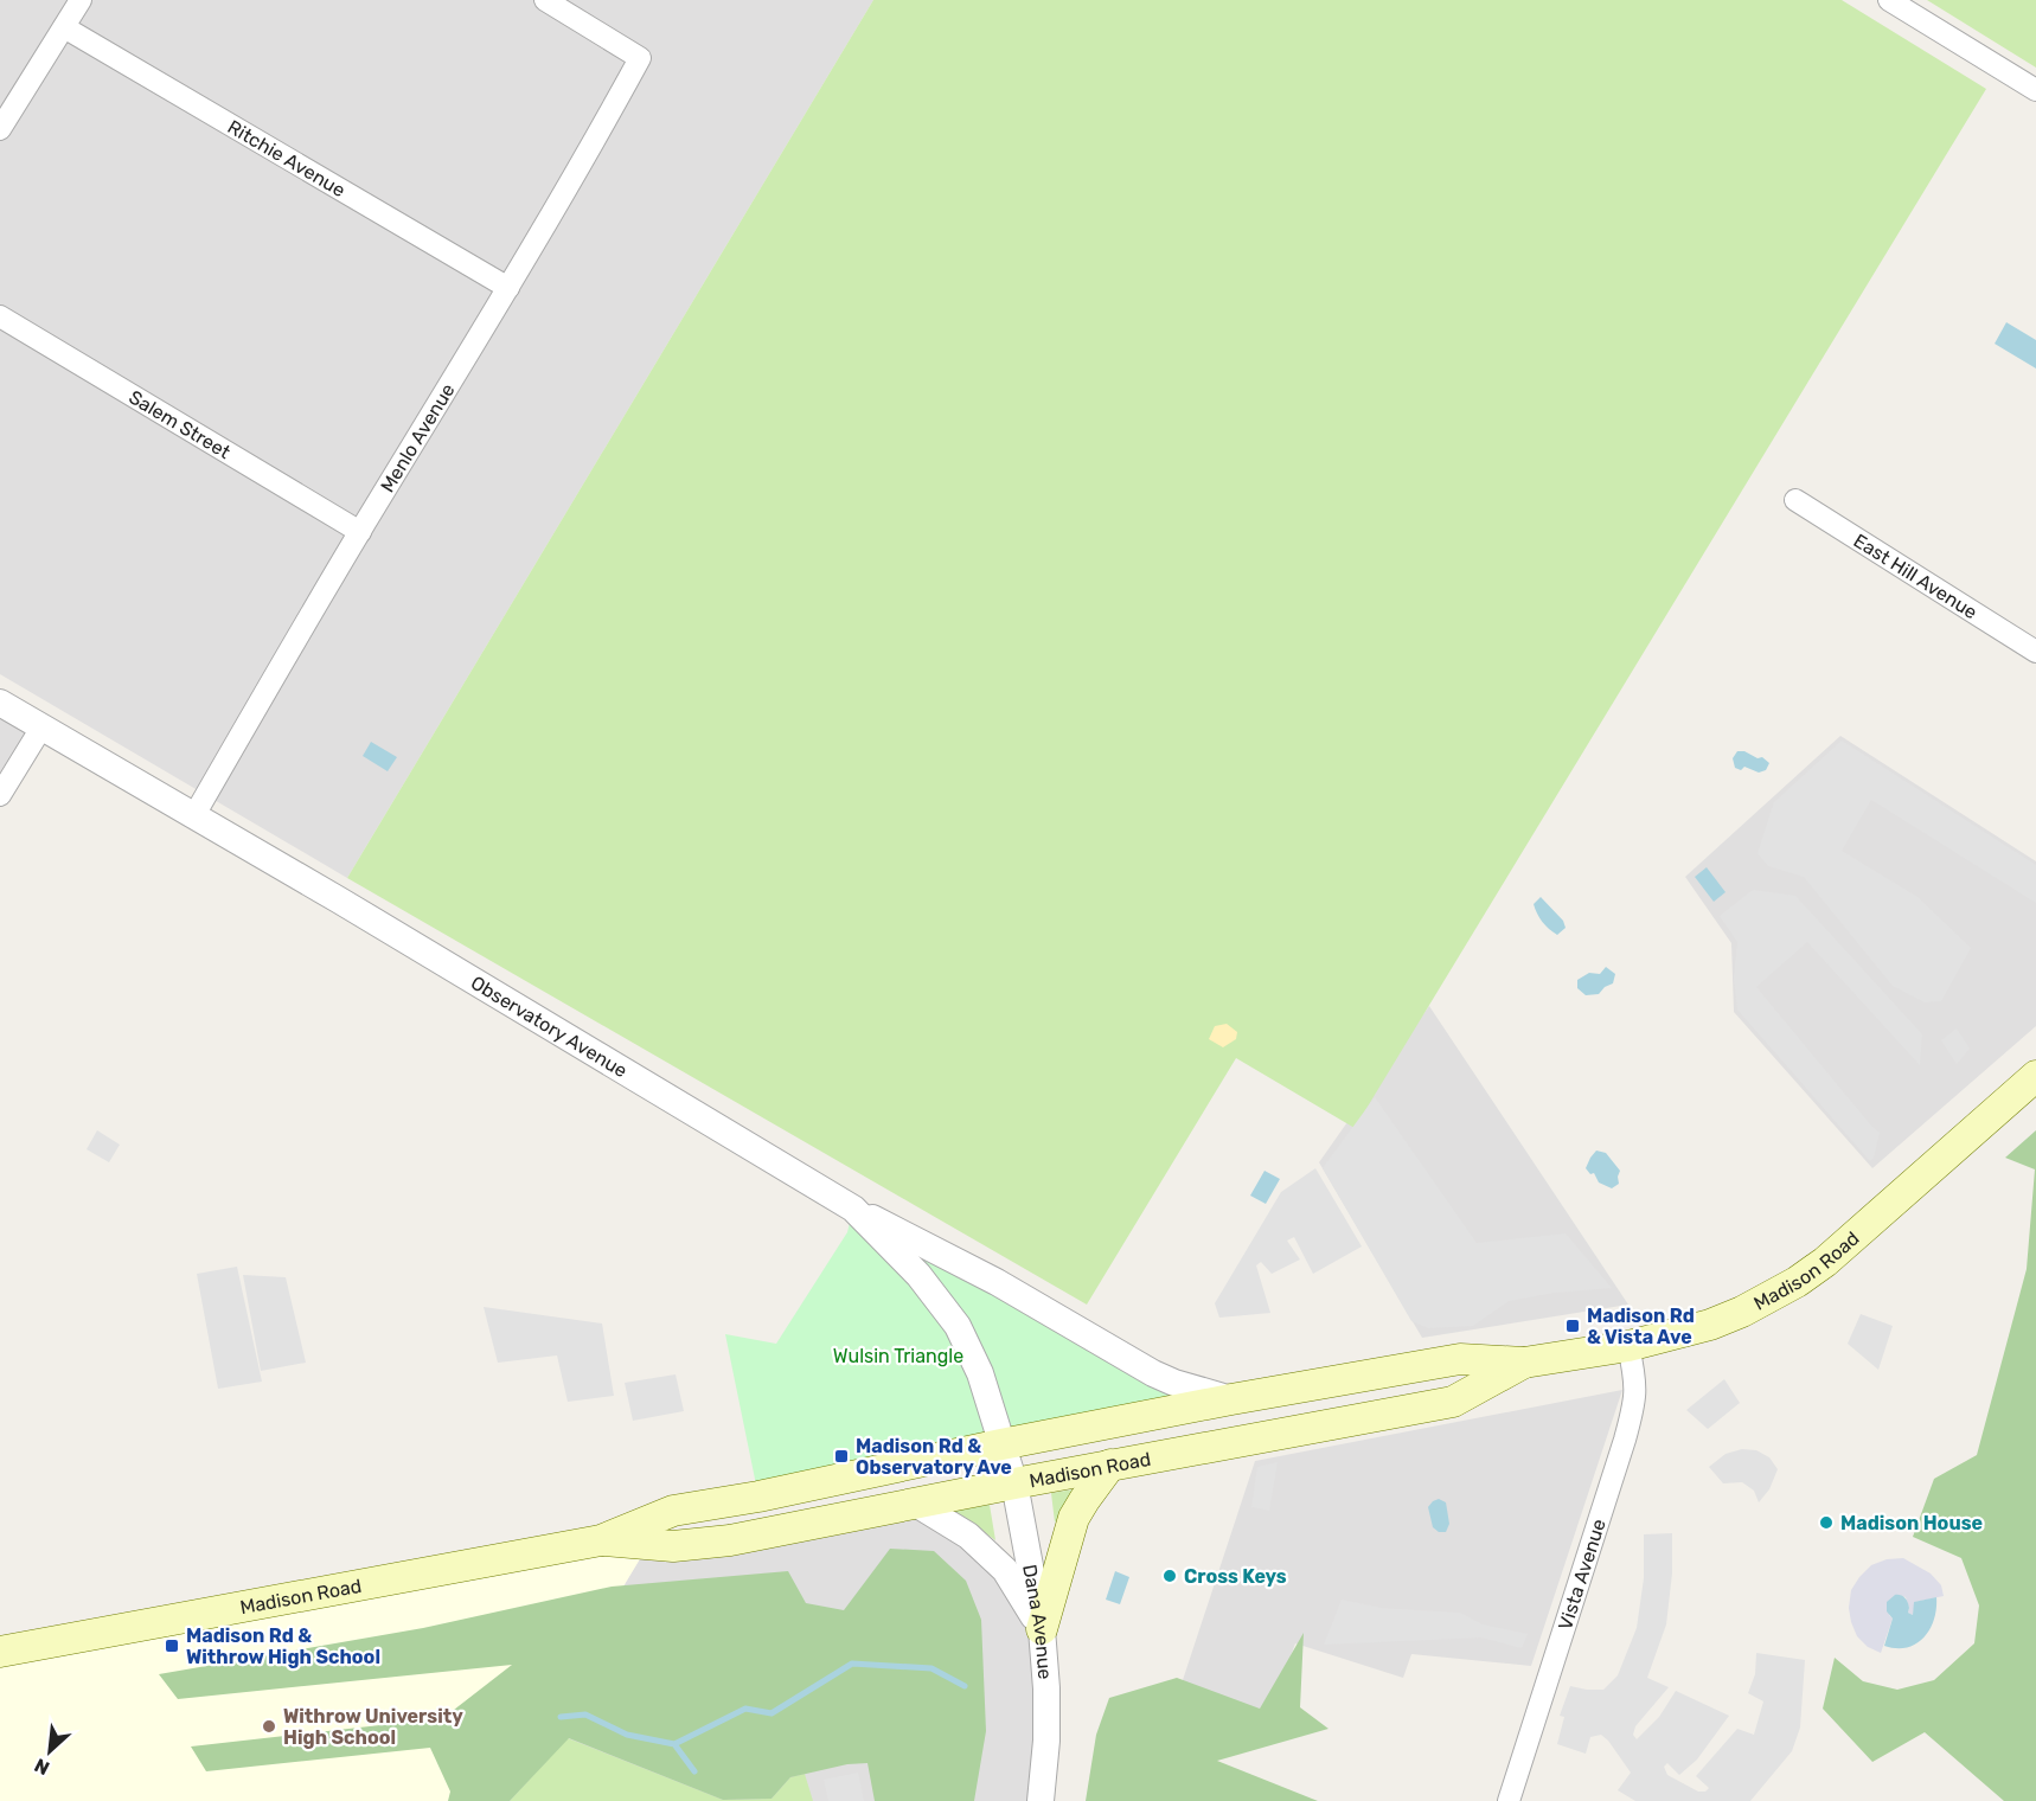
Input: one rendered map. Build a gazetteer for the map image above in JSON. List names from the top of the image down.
{
  "streets": {
    "main road": ["Madison Road"],
    "street": [
      "Ritchie Avenue",
      "Salem Street",
      "Menlo Avenue",
      "East Hill Avenue",
      "Observatory Avenue",
      "Vista Avenue",
      "Dana Avenue"
    ]
  },
  "crossings": [
    ["Ritchie Avenue", "Menlo Avenue"],
    ["Salem Street", "Menlo Avenue"],
    ["Menlo Avenue", "Observatory Avenue"],
    ["Observatory Avenue", "Madison Road"],
    ["Observatory Avenue", "Dana Avenue"],
    ["Madison Road", "Vista Avenue"],
    ["Madison Road", "Dana Avenue"]
  ],
  "parks": ["Wulsin Triangle"],
  "places": {
    "transit": ["Madison Rd & Vista Ave", "Madison Rd & Observatory Ave", "Madison Rd & Withrow High School"],
    "other": ["Madison House", "Cross Keys", "Withrow University High School"]
  },
  "north": "bottom left"
}
